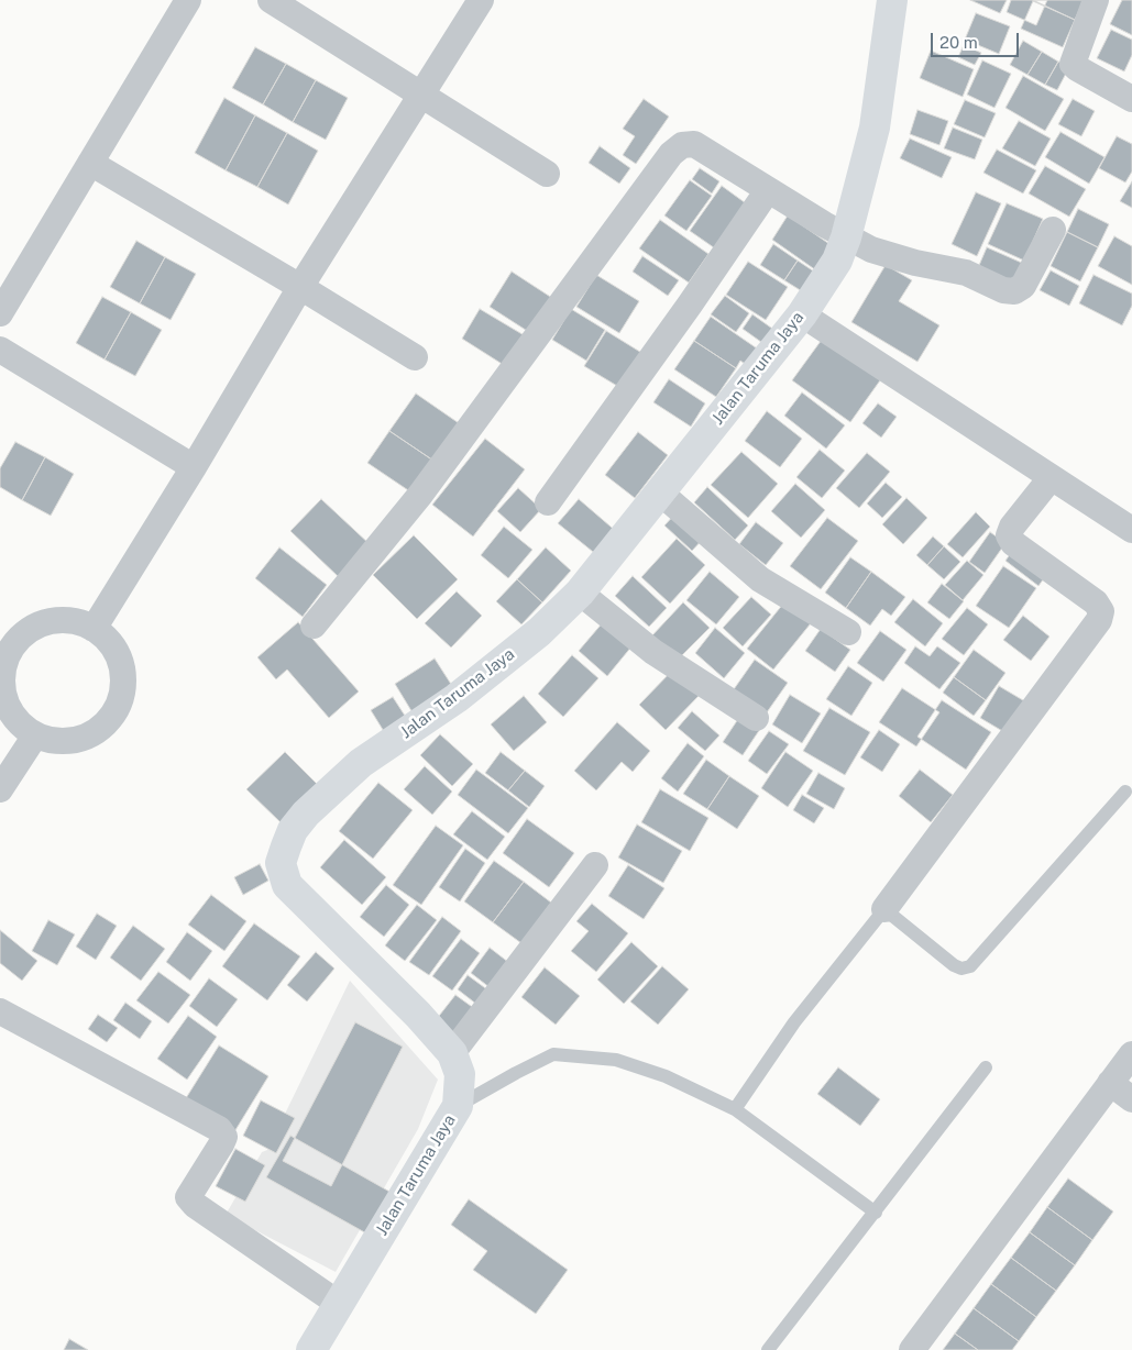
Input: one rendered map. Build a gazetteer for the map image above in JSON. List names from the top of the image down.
{
  "streets": {
    "main road": ["Jalan Taruma Jaya"]
  },
  "scale_bar": "20 m"
}
